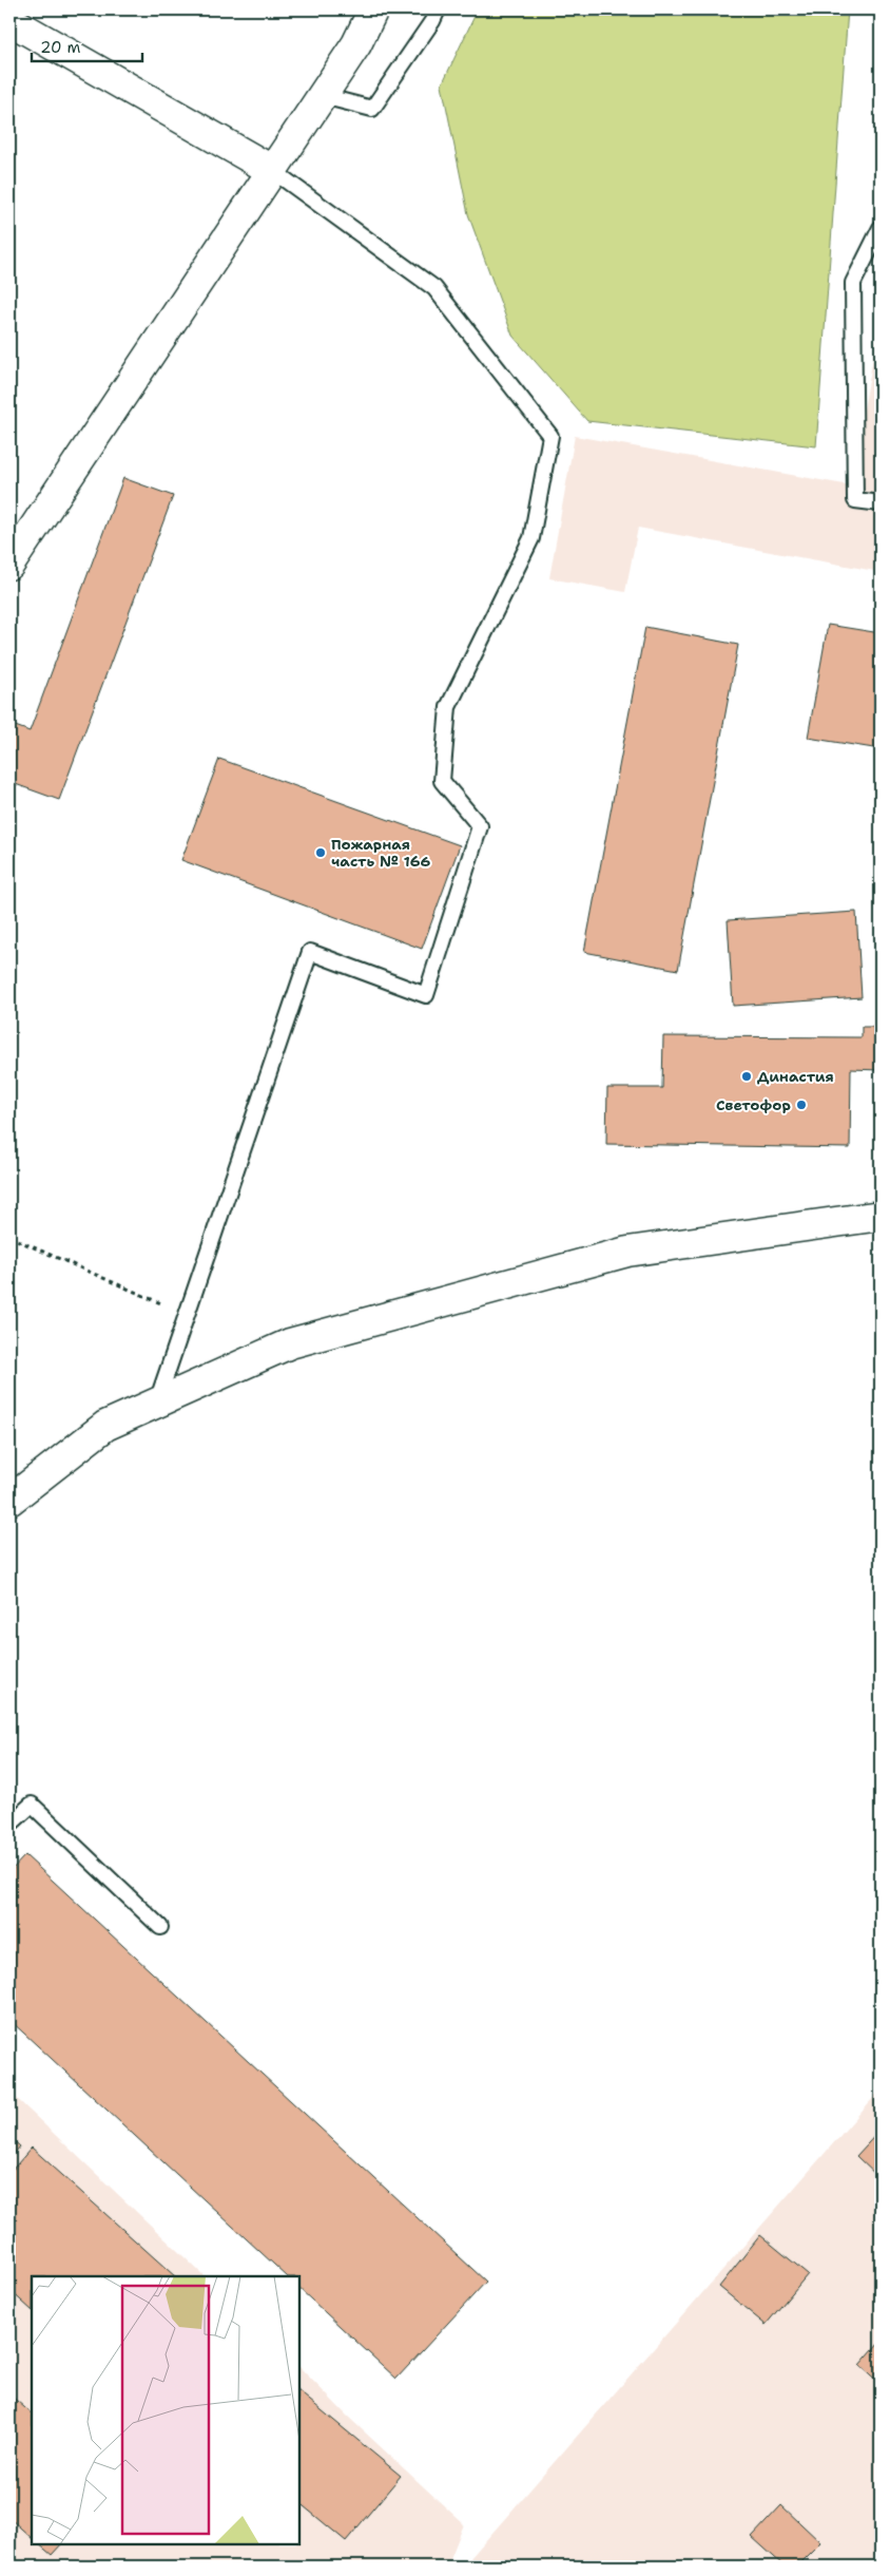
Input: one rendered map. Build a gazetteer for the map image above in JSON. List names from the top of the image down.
{
  "places": ["Пожарная часть № 166", "Династия", "Светофор"],
  "scale_bar": "20 m"
}
